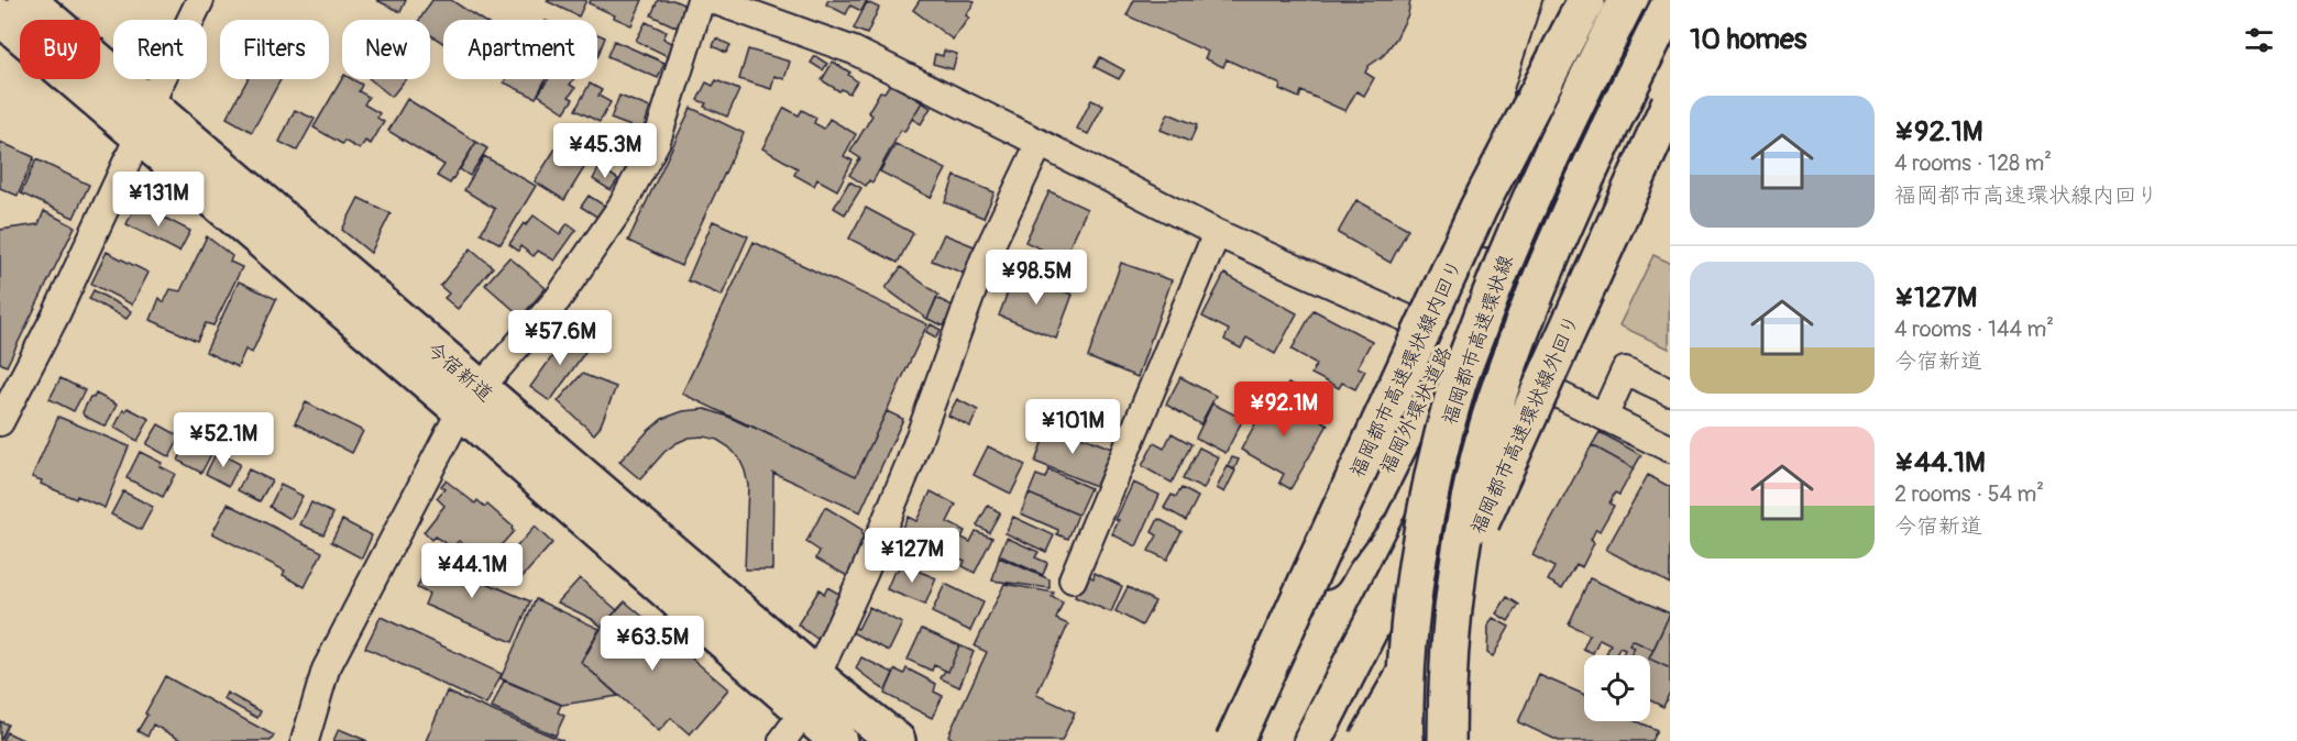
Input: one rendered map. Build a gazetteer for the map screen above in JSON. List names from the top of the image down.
{
  "streets": {
    "highway": [
      "福岡都市高速環状線",
      "福岡都市高速環状線内回り",
      "今宿新道",
      "福岡外環状道路",
      "福岡都市高速環状線外回り"
    ]
  },
  "crossings": [
    ["福岡都市高速環状線内回り", "福岡外環状道路"]
  ],
  "page": {
    "heading": "10 homes",
    "chip": [
      "Buy",
      "Rent",
      "Filters",
      "New",
      "Apartment"
    ],
    "list": [
      {
        "name": "¥92.1M",
        "note": "4 rooms · 128 m² · 福岡都市高速環状線内回り"
      },
      {
        "name": "¥127M",
        "note": "4 rooms · 144 m² · 今宿新道"
      },
      {
        "name": "¥44.1M",
        "note": "2 rooms · 54 m² · 今宿新道"
      }
    ],
    "price": [
      "¥45.3M",
      "¥131M",
      "¥98.5M",
      "¥57.6M",
      "¥92.1M",
      "¥101M",
      "¥52.1M",
      "¥127M",
      "¥44.1M",
      "¥63.5M"
    ]
  }
}
